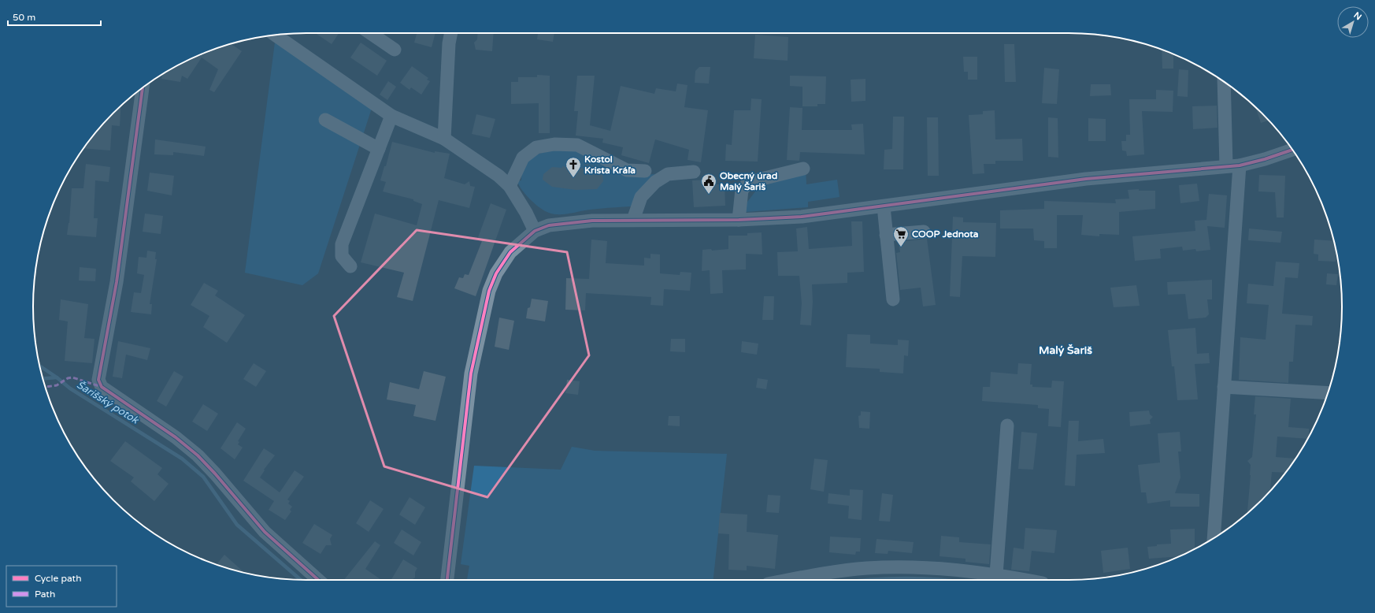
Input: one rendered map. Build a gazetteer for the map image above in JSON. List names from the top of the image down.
{
  "districts": ["Malý Šariš"],
  "water": ["Šarišský potok"],
  "places": {
    "church": ["Kostol Krista Kráľa"],
    "public building": ["Obecný úrad Malý Šariš"],
    "supermarket": ["COOP Jednota"]
  },
  "legend": ["Cycle path", "Path"],
  "scale_bar": "50 m",
  "north": "top right"
}
